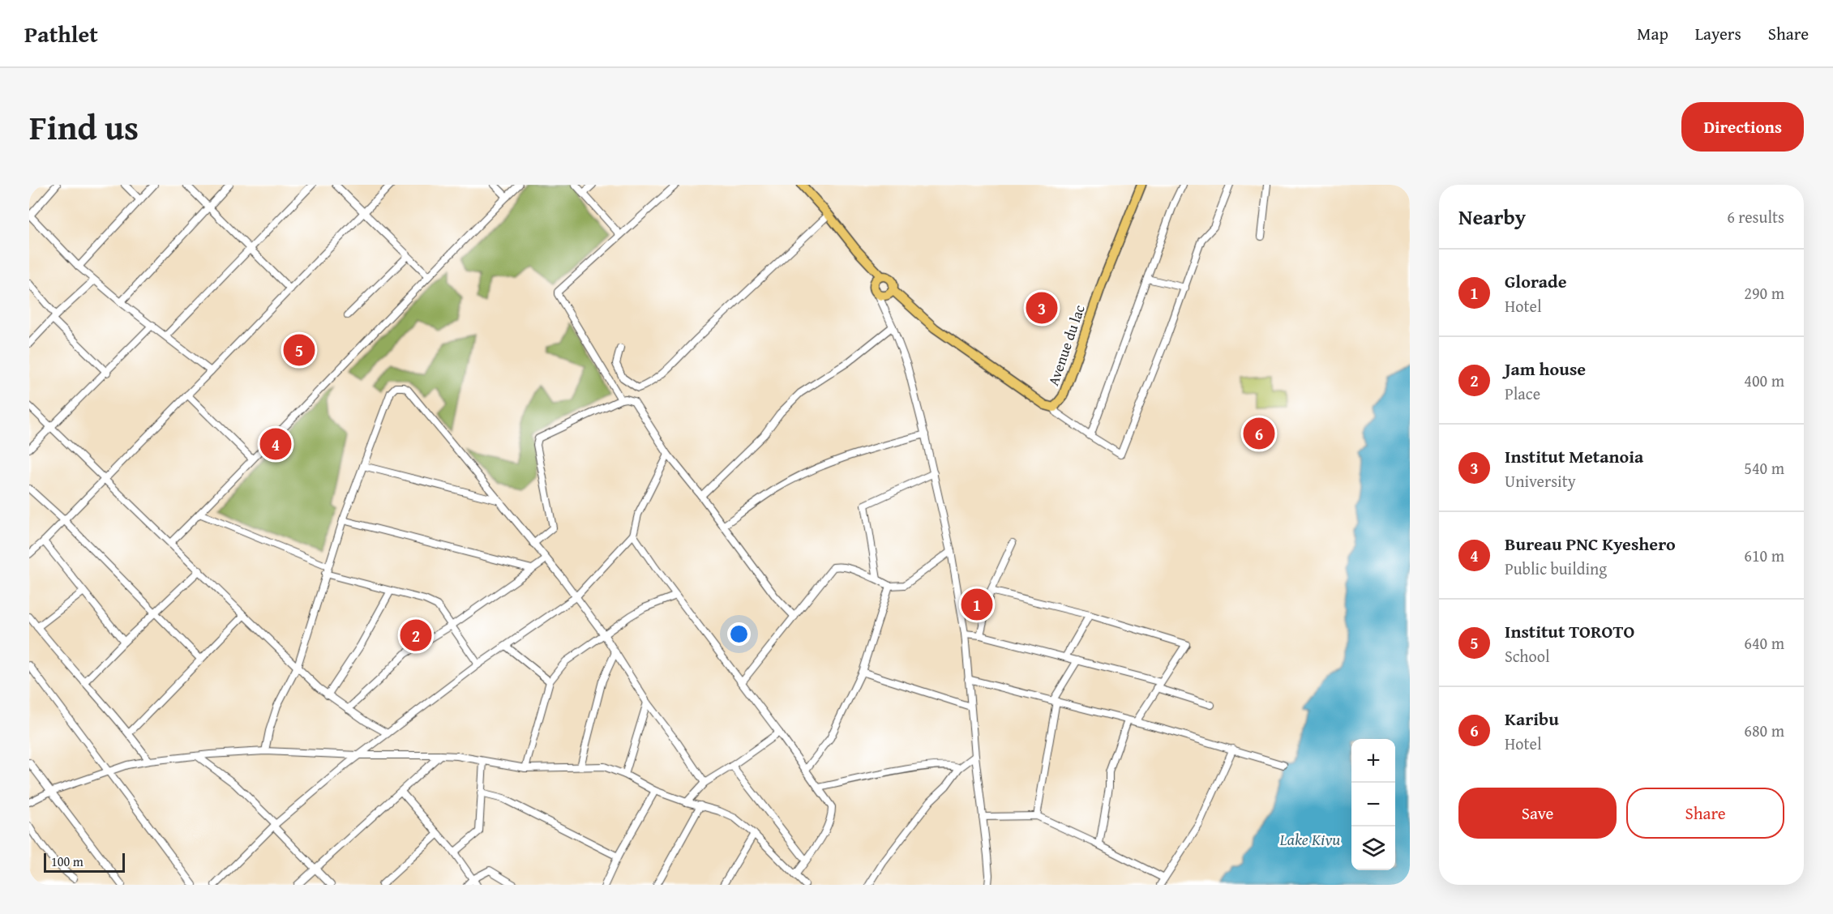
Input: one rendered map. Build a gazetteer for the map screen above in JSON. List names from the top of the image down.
{
  "streets": {
    "main road": ["Avenue du lac"]
  },
  "water": ["Lake Kivu"],
  "scale_bar": "100 m",
  "page": {
    "header": "Pathlet",
    "nav": ["Map", "Layers", "Share"],
    "title": "Find us",
    "buttons": [
      "Directions",
      ["Save", "Share"]
    ],
    "heading": ["Nearby", "6 results"],
    "list": [
      {
        "mark": "1",
        "name": "Glorade",
        "note": "Hotel",
        "value": "290 m"
      },
      {
        "mark": "2",
        "name": "Jam house",
        "note": "Place",
        "value": "400 m"
      },
      {
        "mark": "3",
        "name": "Institut Metanoia",
        "note": "University",
        "value": "540 m"
      },
      {
        "mark": "4",
        "name": "Bureau PNC Kyeshero",
        "note": "Public building",
        "value": "610 m"
      },
      {
        "mark": "5",
        "name": "Institut TOROTO",
        "note": "School",
        "value": "640 m"
      },
      {
        "mark": "6",
        "name": "Karibu",
        "note": "Hotel",
        "value": "680 m"
      }
    ],
    "pins": [
      "3",
      "5",
      "6",
      "4",
      "1",
      "2"
    ],
    "map_buttons": ["+", "−"],
    "scale": "100 m"
  }
}
